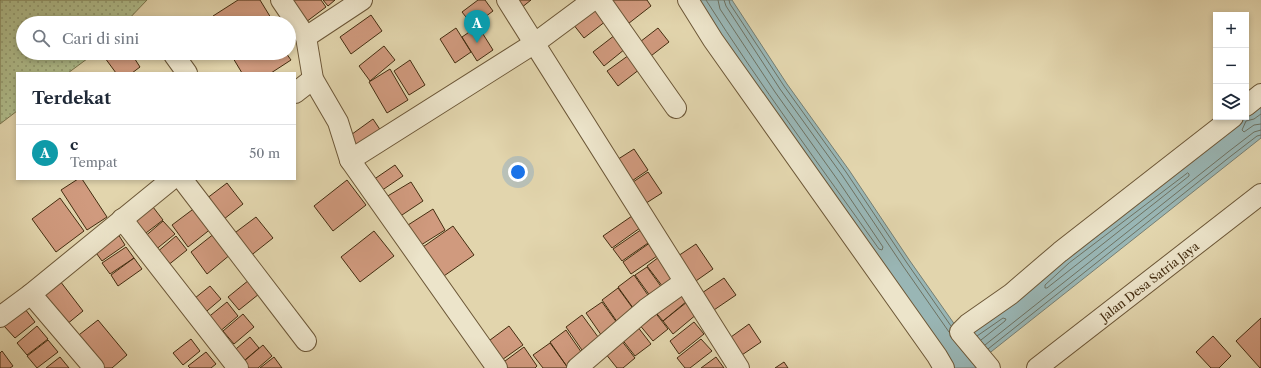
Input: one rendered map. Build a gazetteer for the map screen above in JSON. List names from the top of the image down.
{
  "streets": {
    "street": ["Jalan Desa Satria Jaya"]
  },
  "page": {
    "pins": "A",
    "map_buttons": ["+", "−"],
    "search": "Cari di sini",
    "heading": "Terdekat",
    "list": [
      {
        "mark": "A",
        "name": "c",
        "note": "Tempat",
        "value": "50 m"
      }
    ]
  }
}
